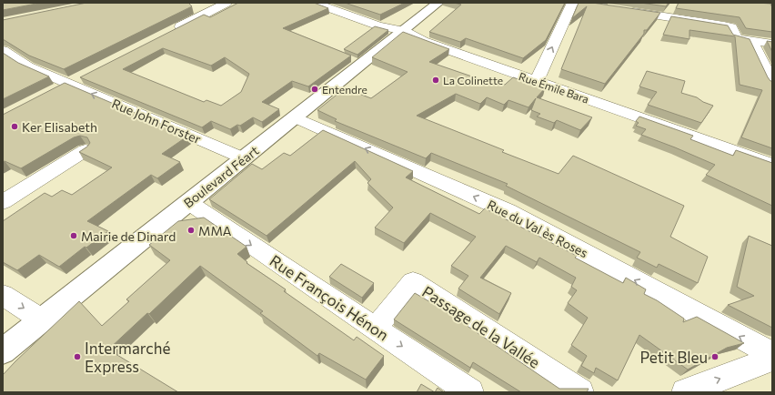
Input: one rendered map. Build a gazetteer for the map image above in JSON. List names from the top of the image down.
{
  "streets": {
    "main road": ["Boulevard Féart"],
    "street": [
      "Rue Émile Bara",
      "Rue John Forster",
      "Rue du Val ès Roses",
      "Rue François Hénon",
      "Passage de la Vallée"
    ]
  },
  "crossings": [
    ["Rue Émile Bara", "Boulevard Féart"],
    ["Rue John Forster", "Boulevard Féart"],
    ["Boulevard Féart", "Rue du Val ès Roses"],
    ["Boulevard Féart", "Rue François Hénon"],
    ["Rue François Hénon", "Passage de la Vallée"]
  ],
  "one_way": ["Rue John Forster", "Rue du Val ès Roses", "Rue François Hénon"],
  "places": [
    "La Colinette",
    "Entendre",
    "Ker Elisabeth",
    "MMA",
    "Mairie de Dinard",
    "Intermarché Express",
    "Petit Bleu"
  ]
}
